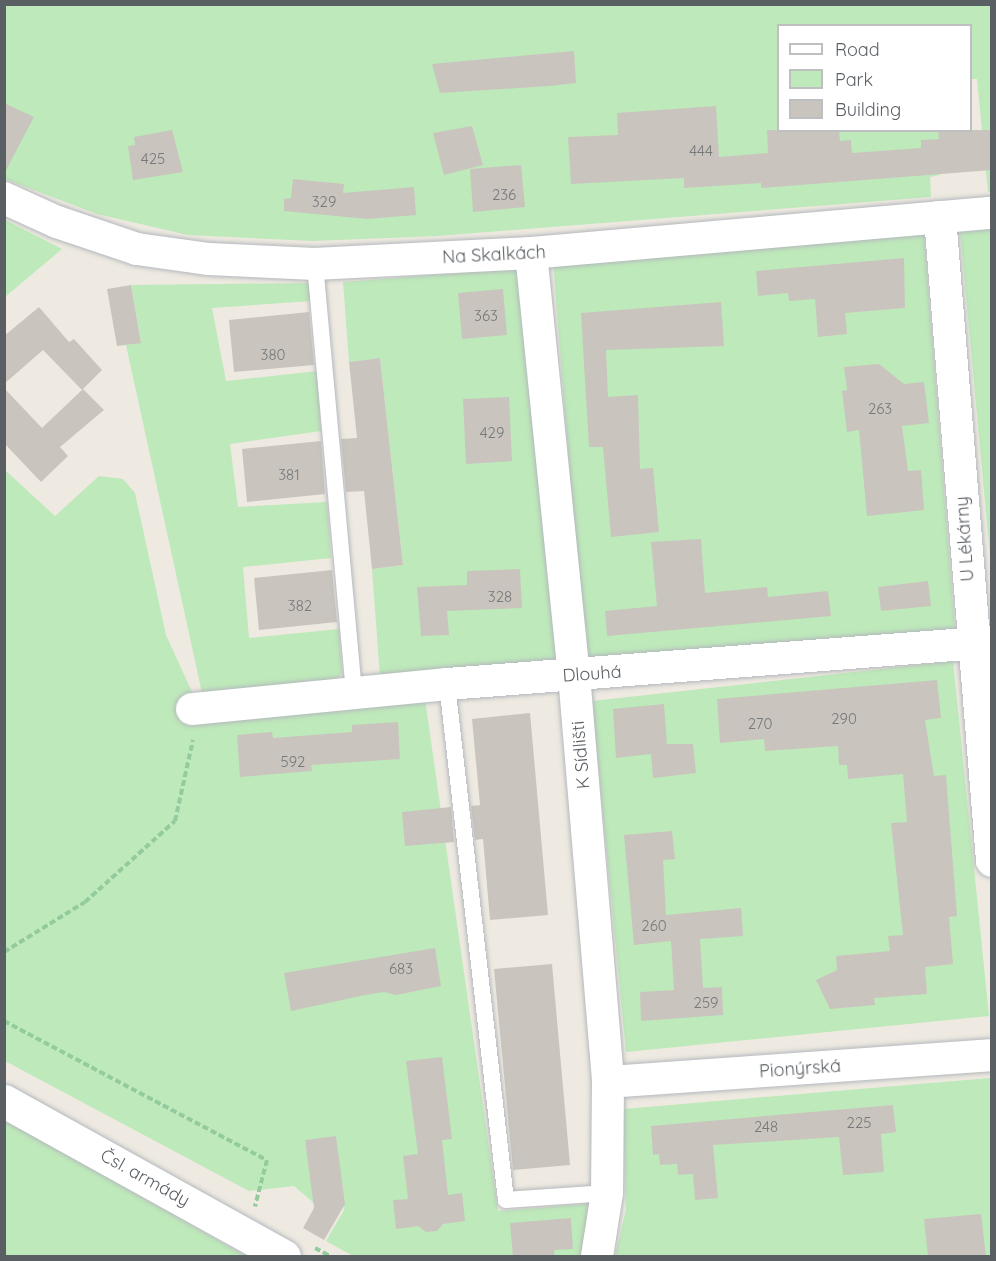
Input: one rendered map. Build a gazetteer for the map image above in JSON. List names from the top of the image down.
{
  "streets": {
    "street": [
      "Na Skalkách",
      "U Lékárny",
      "Dlouhá",
      "K Sídlišti",
      "Pionýrská",
      "Čsl. armády"
    ]
  },
  "crossings": [
    ["Na Skalkách", "U Lékárny"],
    ["Na Skalkách", "K Sídlišti"],
    ["U Lékárny", "Dlouhá"],
    ["Dlouhá", "K Sídlišti"],
    ["K Sídlišti", "Pionýrská"]
  ],
  "house_numbers": [
    "444",
    "425",
    "236",
    "329",
    "363",
    "380",
    "263",
    "429",
    "381",
    "328",
    "382",
    "290",
    "270",
    "592",
    "260",
    "683",
    "259",
    "225",
    "248"
  ],
  "legend": ["Road", "Park", "Building"]
}
